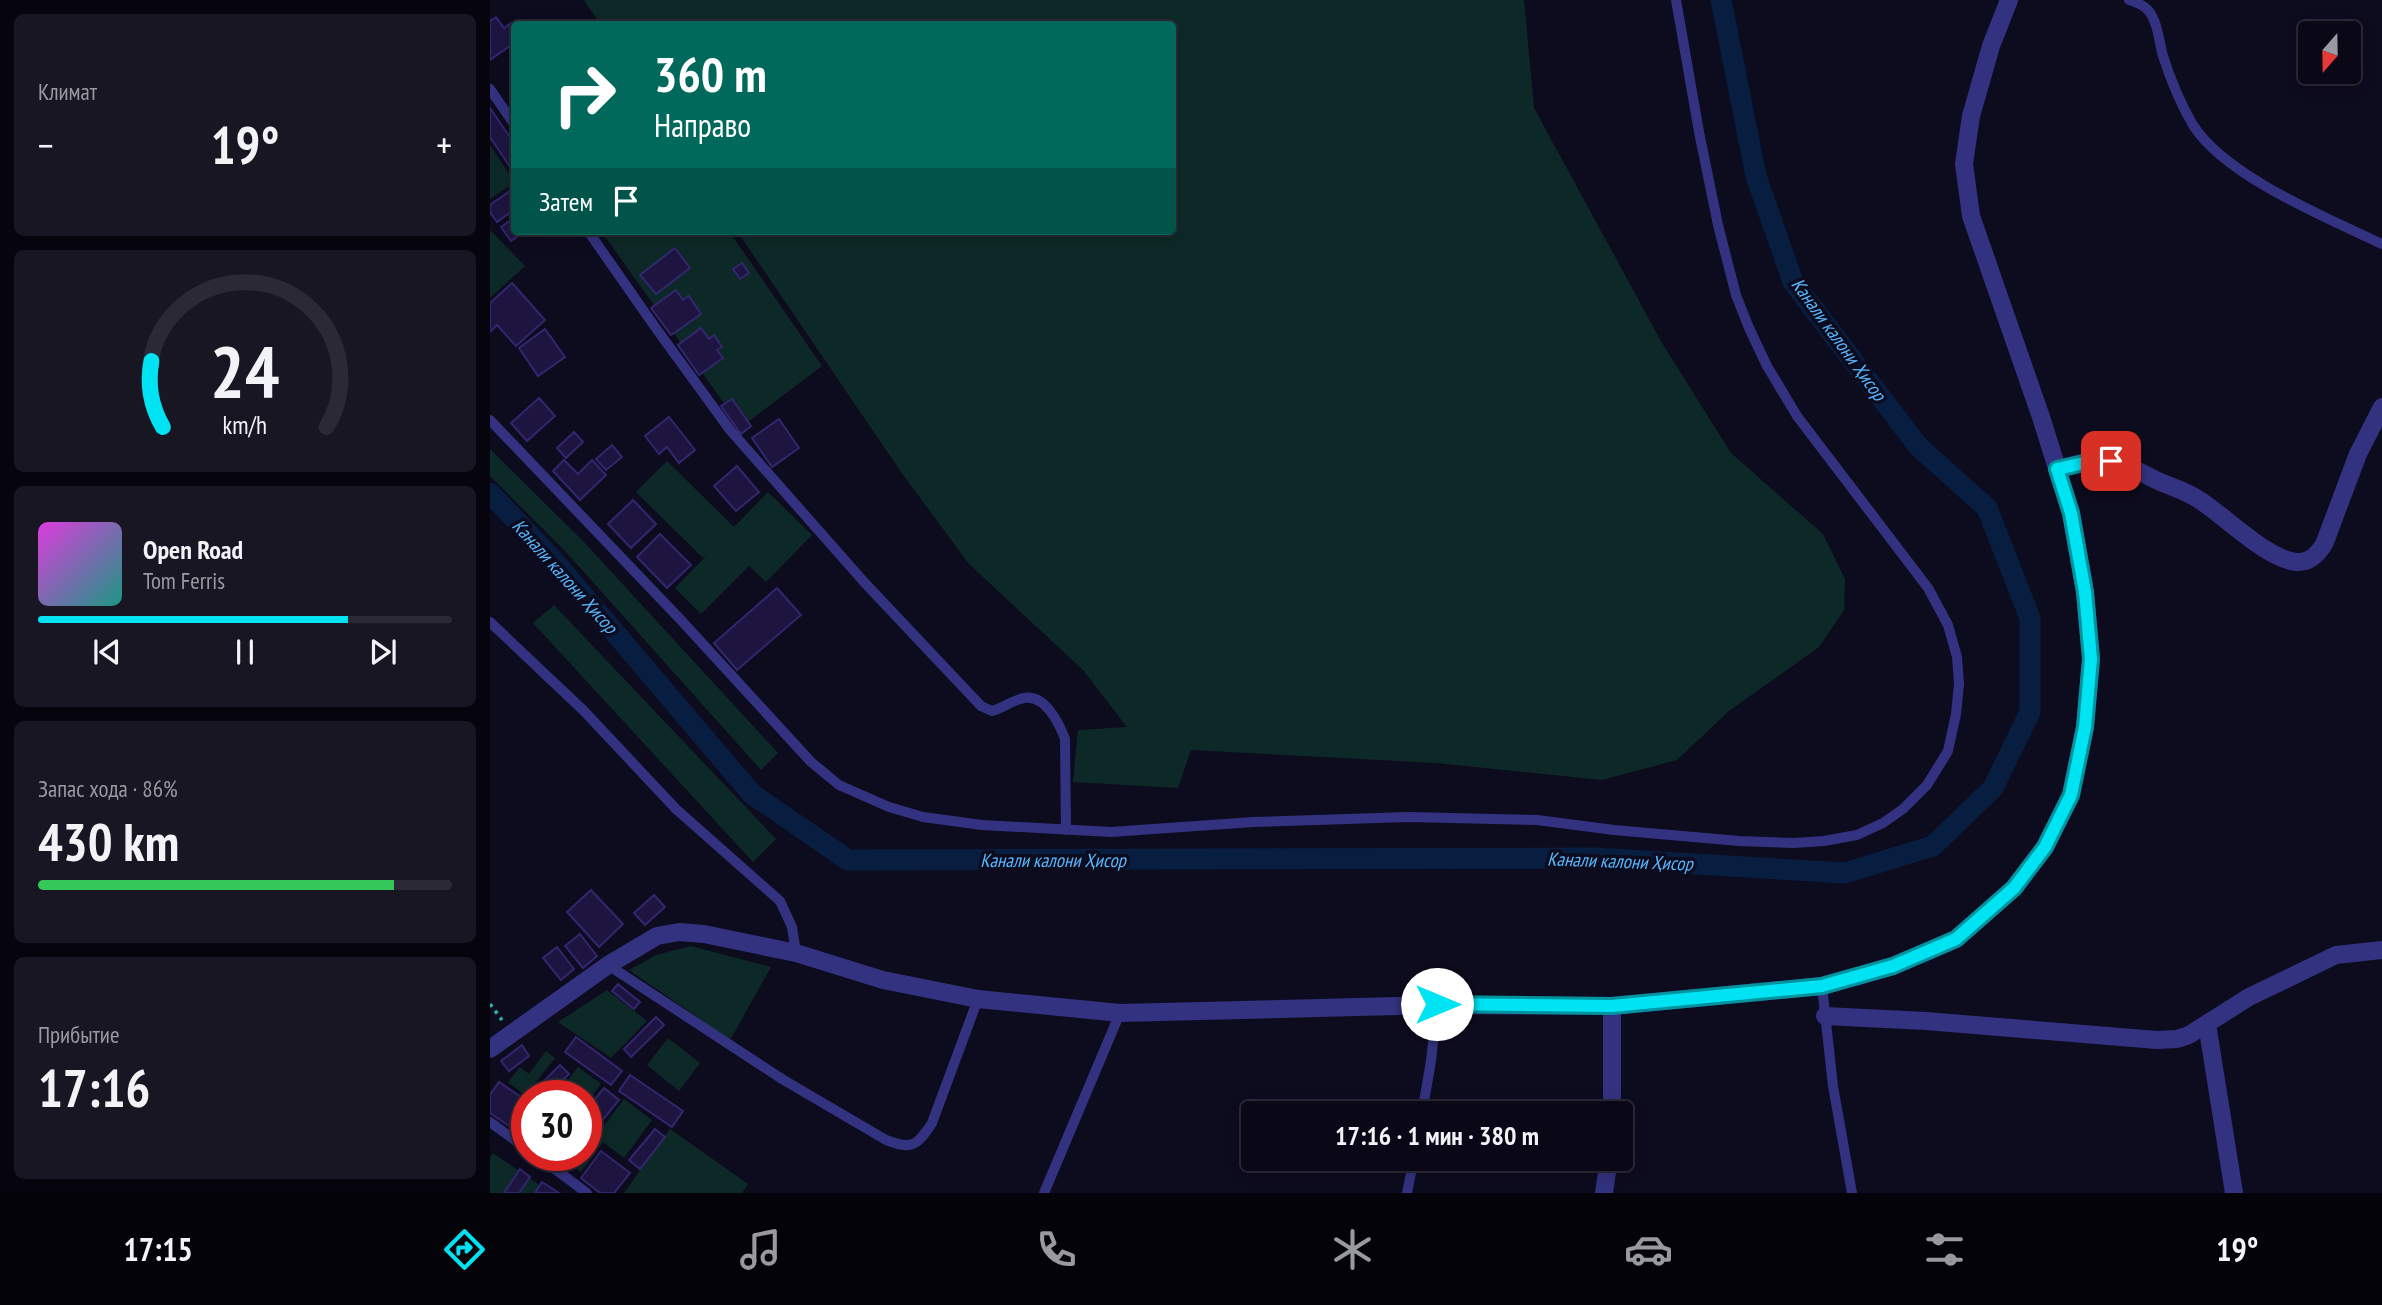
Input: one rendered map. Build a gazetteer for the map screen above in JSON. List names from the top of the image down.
{
  "water": ["Канали калони Ҳисор"],
  "north": "bottom",
  "page": {
    "tile": [
      "Климат",
      ["Запас хода · 86%", "430 km"],
      ["Прибытие", "17:16"]
    ],
    "turn": ["360 m", "Направо"],
    "heat": ["−", "19°", "+"],
    "then": "Затем",
    "song": ["Open Road", "Tom Ferris"],
    "limit": "30",
    "trip": "17:16 · 1 мин · 380 m",
    "tabs": ["17:15", "19°"],
    "gauge": ["24", "km/h"]
  }
}
